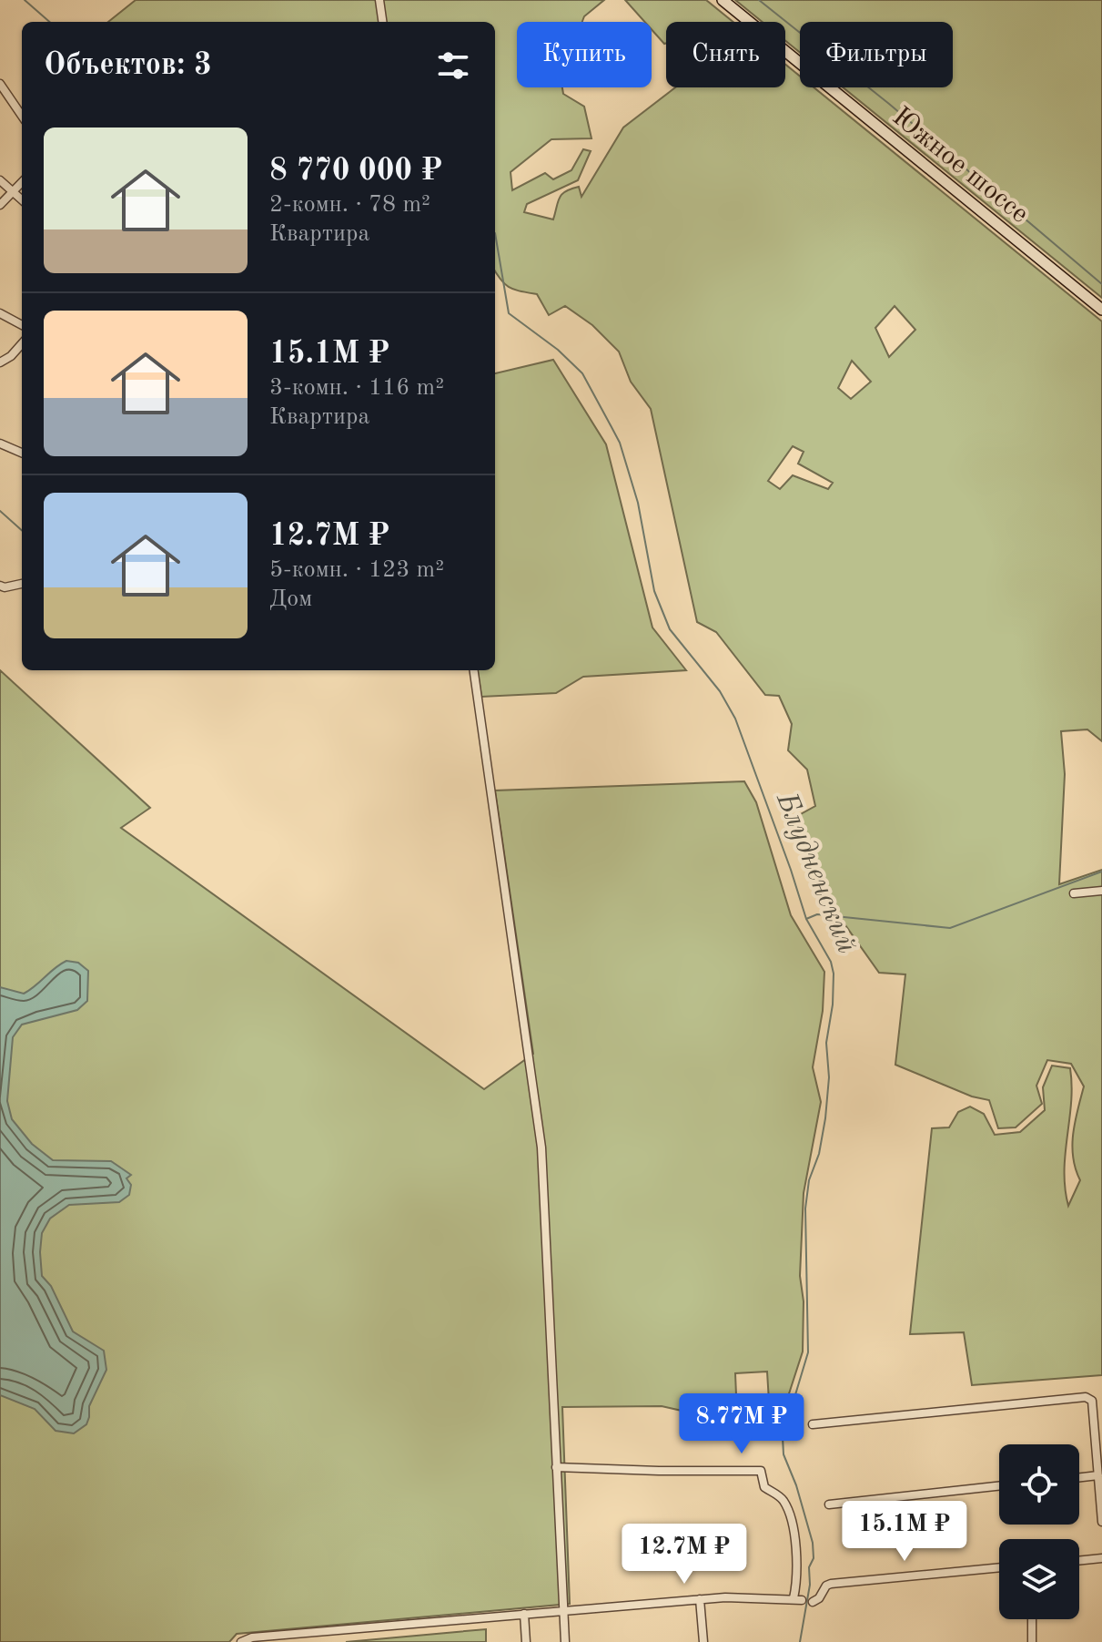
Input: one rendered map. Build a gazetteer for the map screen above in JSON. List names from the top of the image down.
{
  "streets": {
    "street": ["Южное шоссе"]
  },
  "water": ["Блудненский"],
  "page": {
    "chip": ["Купить", "Снять", "Фильтры"],
    "heading": "Объектов: 3",
    "list": [
      {
        "name": "8 770 000 ₽",
        "note": "2-комн. · 78 m² · Квартира"
      },
      {
        "name": "15.1M ₽",
        "note": "3-комн. · 116 m² · Квартира"
      },
      {
        "name": "12.7M ₽",
        "note": "5-комн. · 123 m² · Дом"
      }
    ],
    "price": ["8.77M ₽", "15.1M ₽", "12.7M ₽"]
  }
}
